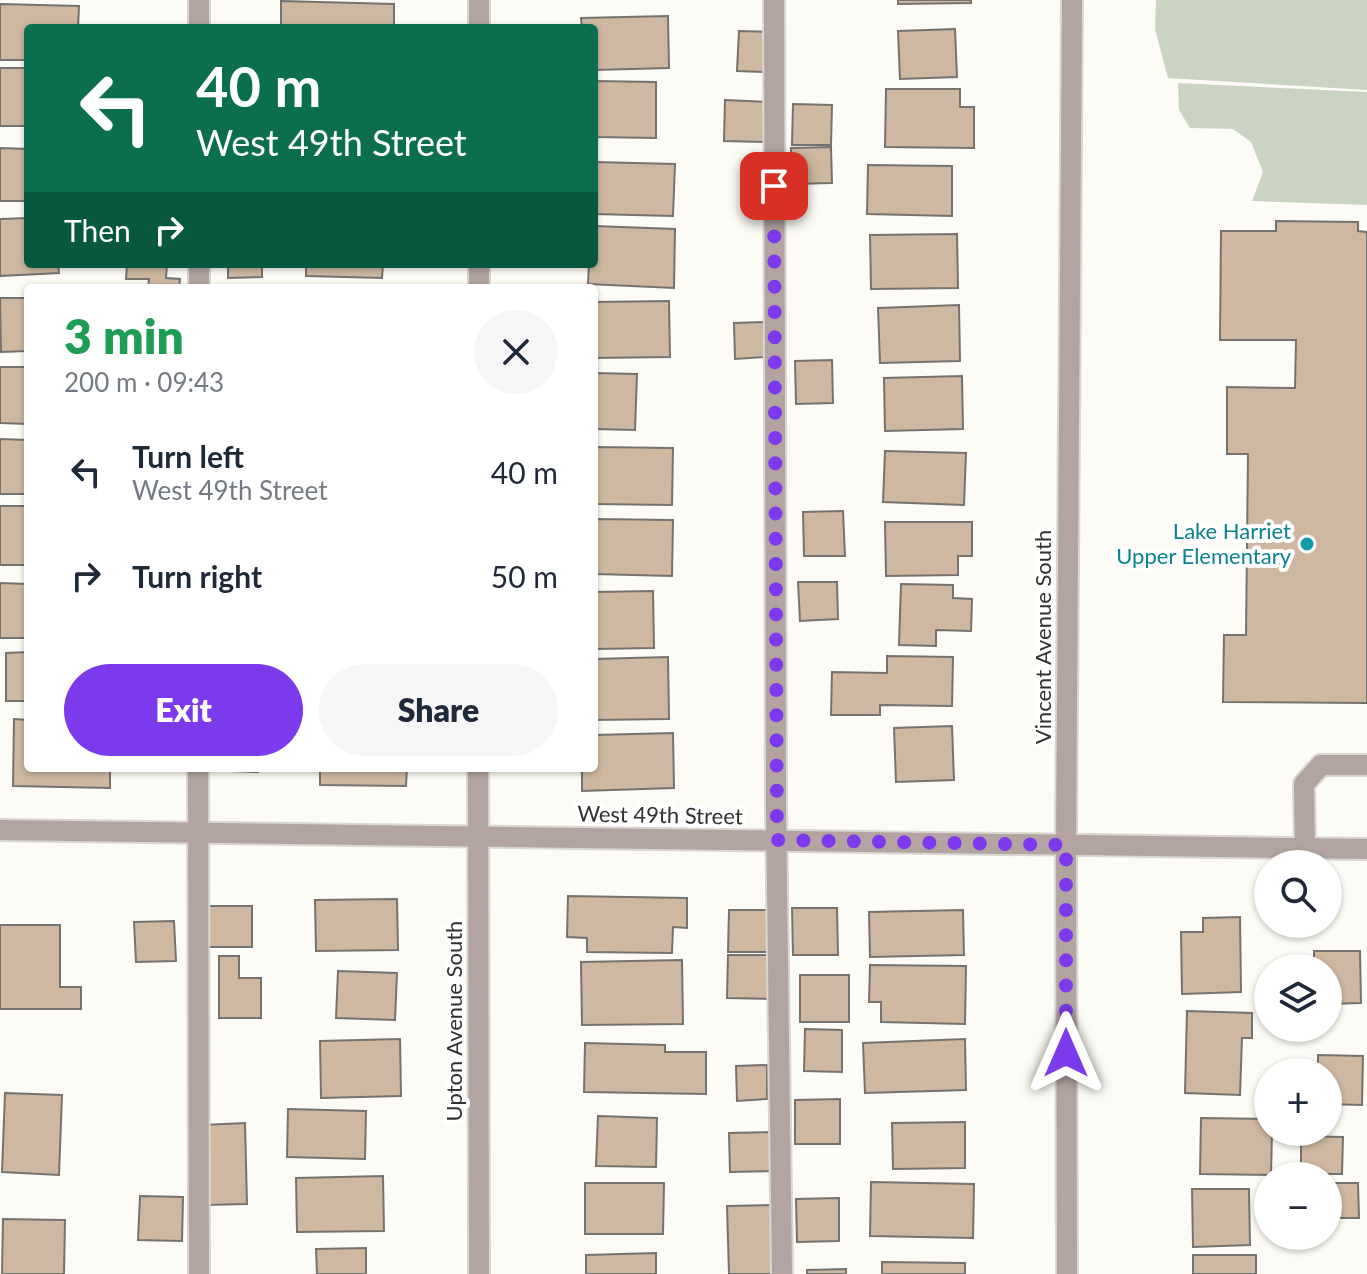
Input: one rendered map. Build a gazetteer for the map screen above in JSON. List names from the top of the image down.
{
  "streets": {
    "street": ["Vincent Avenue South", "West 49th Street", "Upton Avenue South"]
  },
  "crossings": [
    ["Vincent Avenue South", "West 49th Street"],
    ["West 49th Street", "Upton Avenue South"]
  ],
  "places": ["Lake Harriet Upper Elementary"],
  "page": {
    "turn": ["40 m", "West 49th Street"],
    "then": "Then",
    "heading": ["3 min", "200 m · 09:43"],
    "list": [
      {
        "name": "Turn left",
        "note": "West 49th Street",
        "value": "40 m"
      },
      {
        "name": "Turn right",
        "value": "50 m"
      }
    ],
    "buttons": ["Exit", "Share"],
    "map_buttons": ["+", "−"]
  }
}
